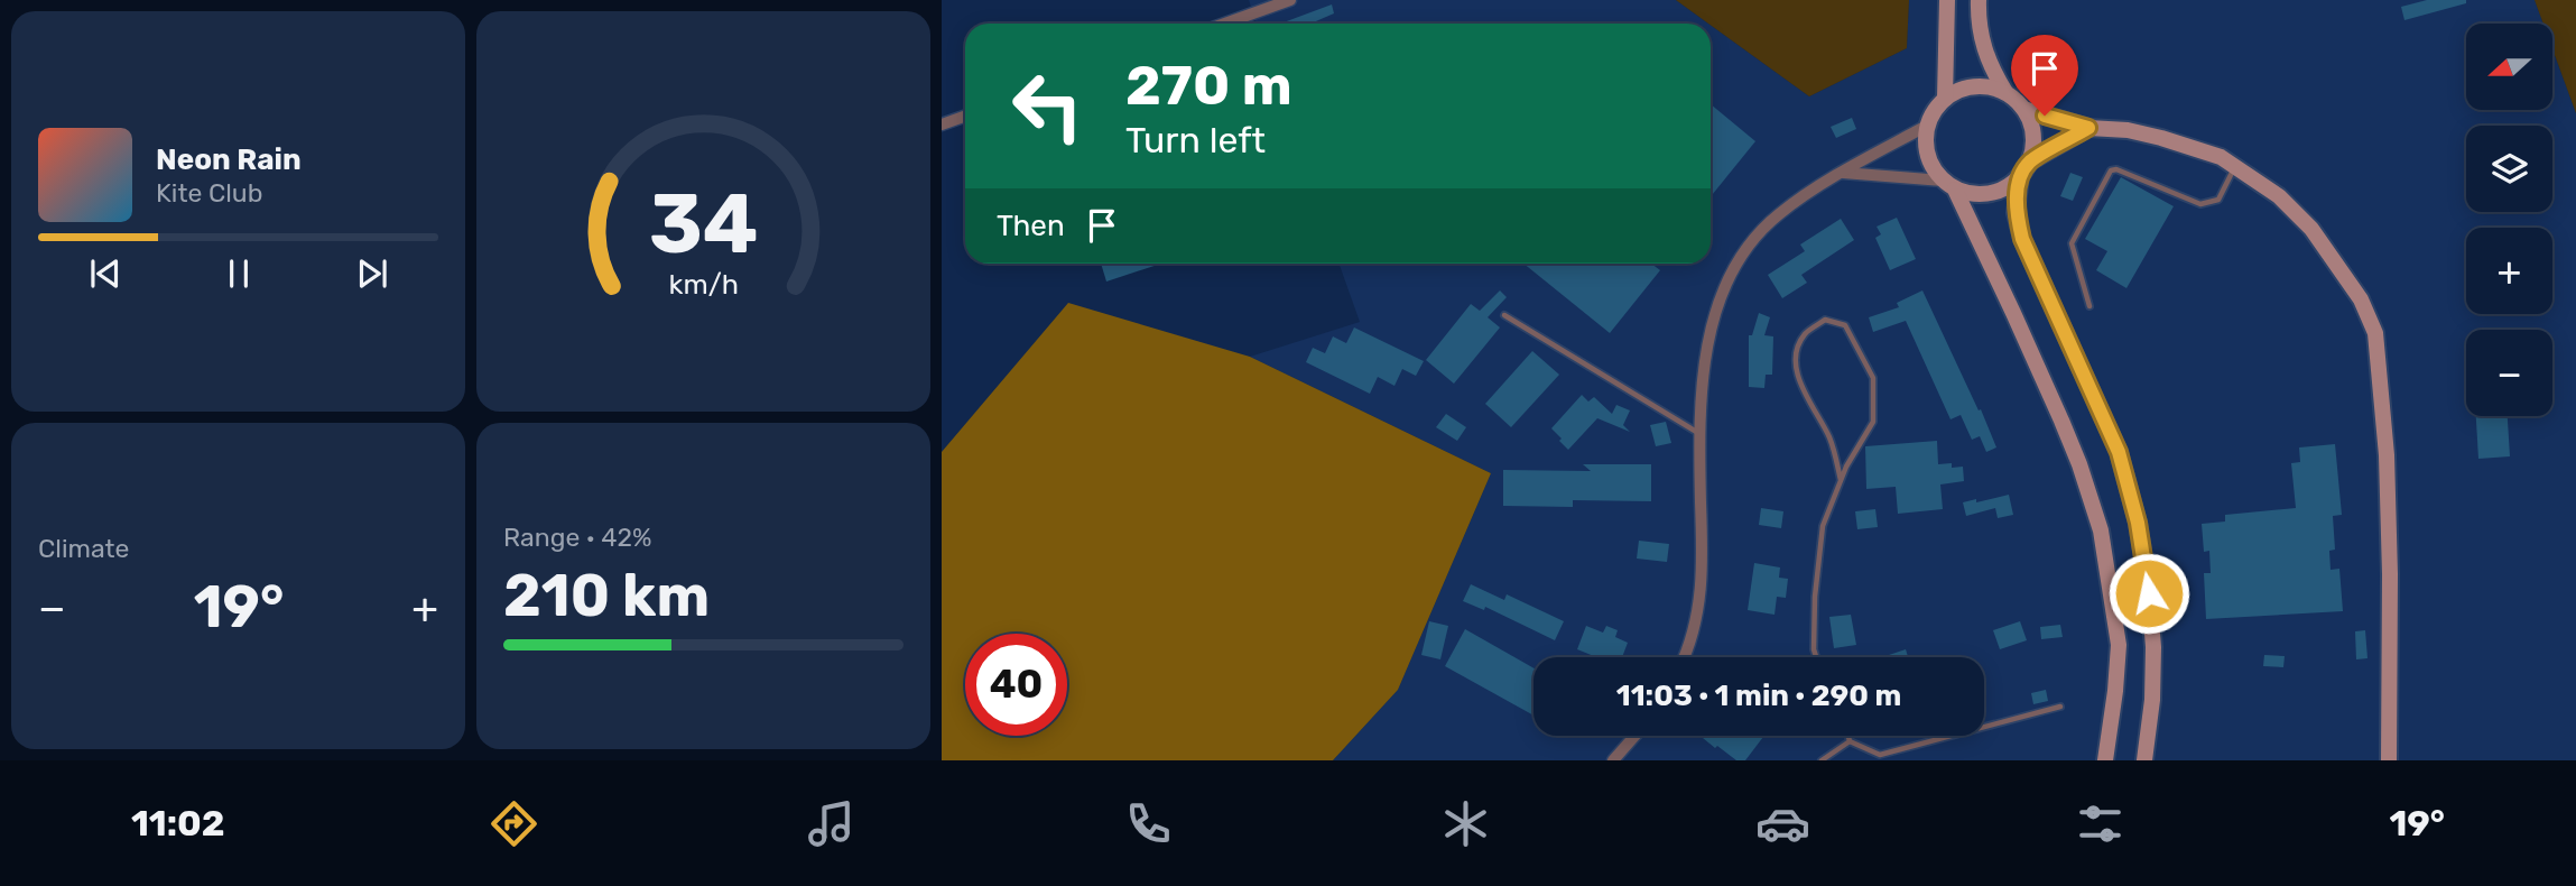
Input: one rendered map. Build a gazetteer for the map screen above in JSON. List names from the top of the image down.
{
  "north": "left",
  "page": {
    "map_buttons": ["+", "−"],
    "turn": ["270 m", "Turn left"],
    "song": ["Neon Rain", "Kite Club"],
    "then": "Then",
    "tile": [
      "Climate",
      ["Range · 42%", "210 km"]
    ],
    "heat": ["−", "19°", "+"],
    "limit": "40",
    "trip": "11:03 · 1 min · 290 m",
    "tabs": ["11:02", "19°"],
    "gauge": ["34", "km/h"]
  }
}
